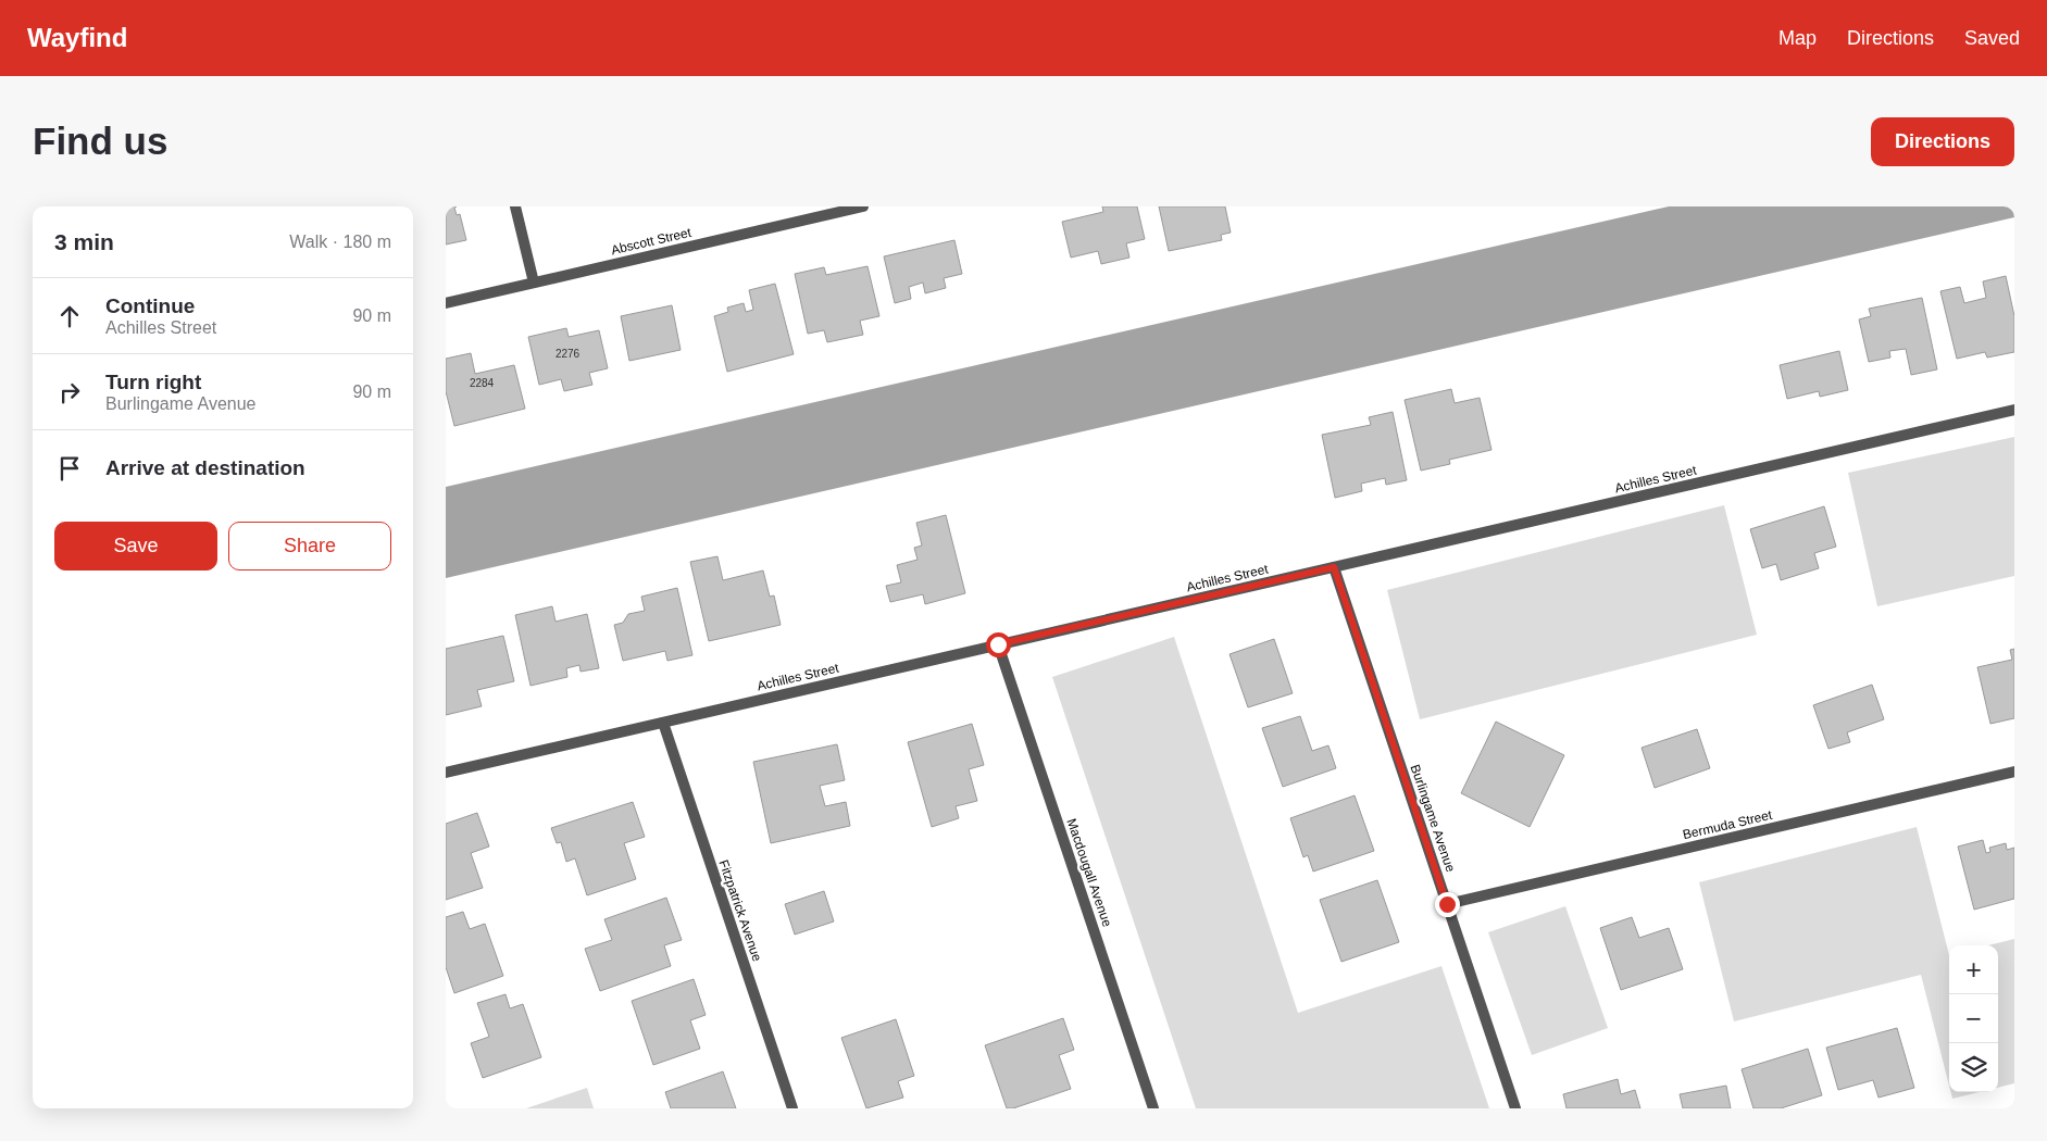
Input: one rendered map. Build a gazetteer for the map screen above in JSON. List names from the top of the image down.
{
  "streets": {
    "street": [
      "Abscott Street",
      "Achilles Street",
      "Burlingame Avenue",
      "Bermuda Street",
      "Macdougall Avenue",
      "Fitzpatrick Avenue"
    ]
  },
  "crossings": [
    ["Achilles Street", "Burlingame Avenue"],
    ["Achilles Street", "Macdougall Avenue"],
    ["Achilles Street", "Fitzpatrick Avenue"],
    ["Burlingame Avenue", "Bermuda Street"]
  ],
  "house_numbers": ["2276", "2284"],
  "page": {
    "header": "Wayfind",
    "nav": ["Map", "Directions", "Saved"],
    "buttons": [
      "Directions",
      ["Save", "Share"]
    ],
    "title": "Find us",
    "heading": ["3 min", "Walk · 180 m"],
    "list": [
      ["Continue", "Achilles Street", "90 m"],
      ["Turn right", "Burlingame Avenue", "90 m"],
      "Arrive at destination"
    ],
    "map_buttons": ["+", "−"]
  }
}
